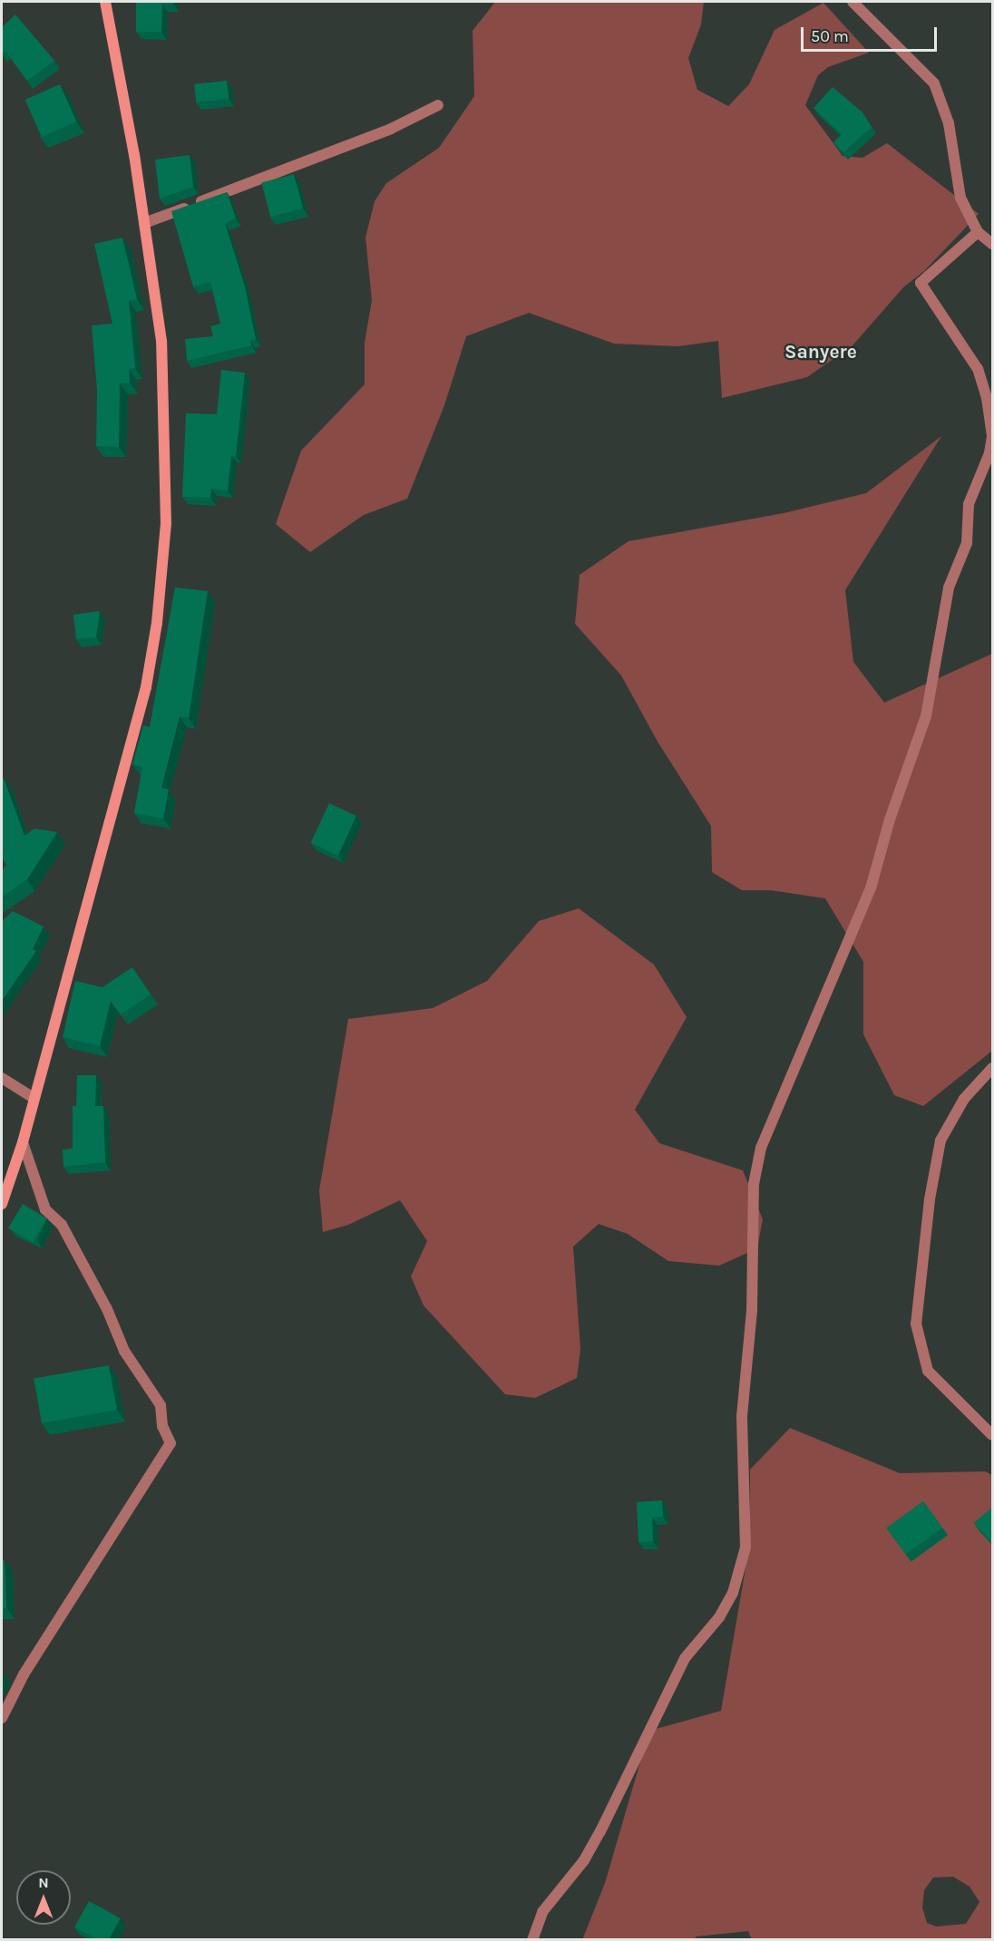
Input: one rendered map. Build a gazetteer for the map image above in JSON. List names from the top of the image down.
{
  "districts": ["Sanyere"],
  "scale_bar": "50 m",
  "north": "top"
}
